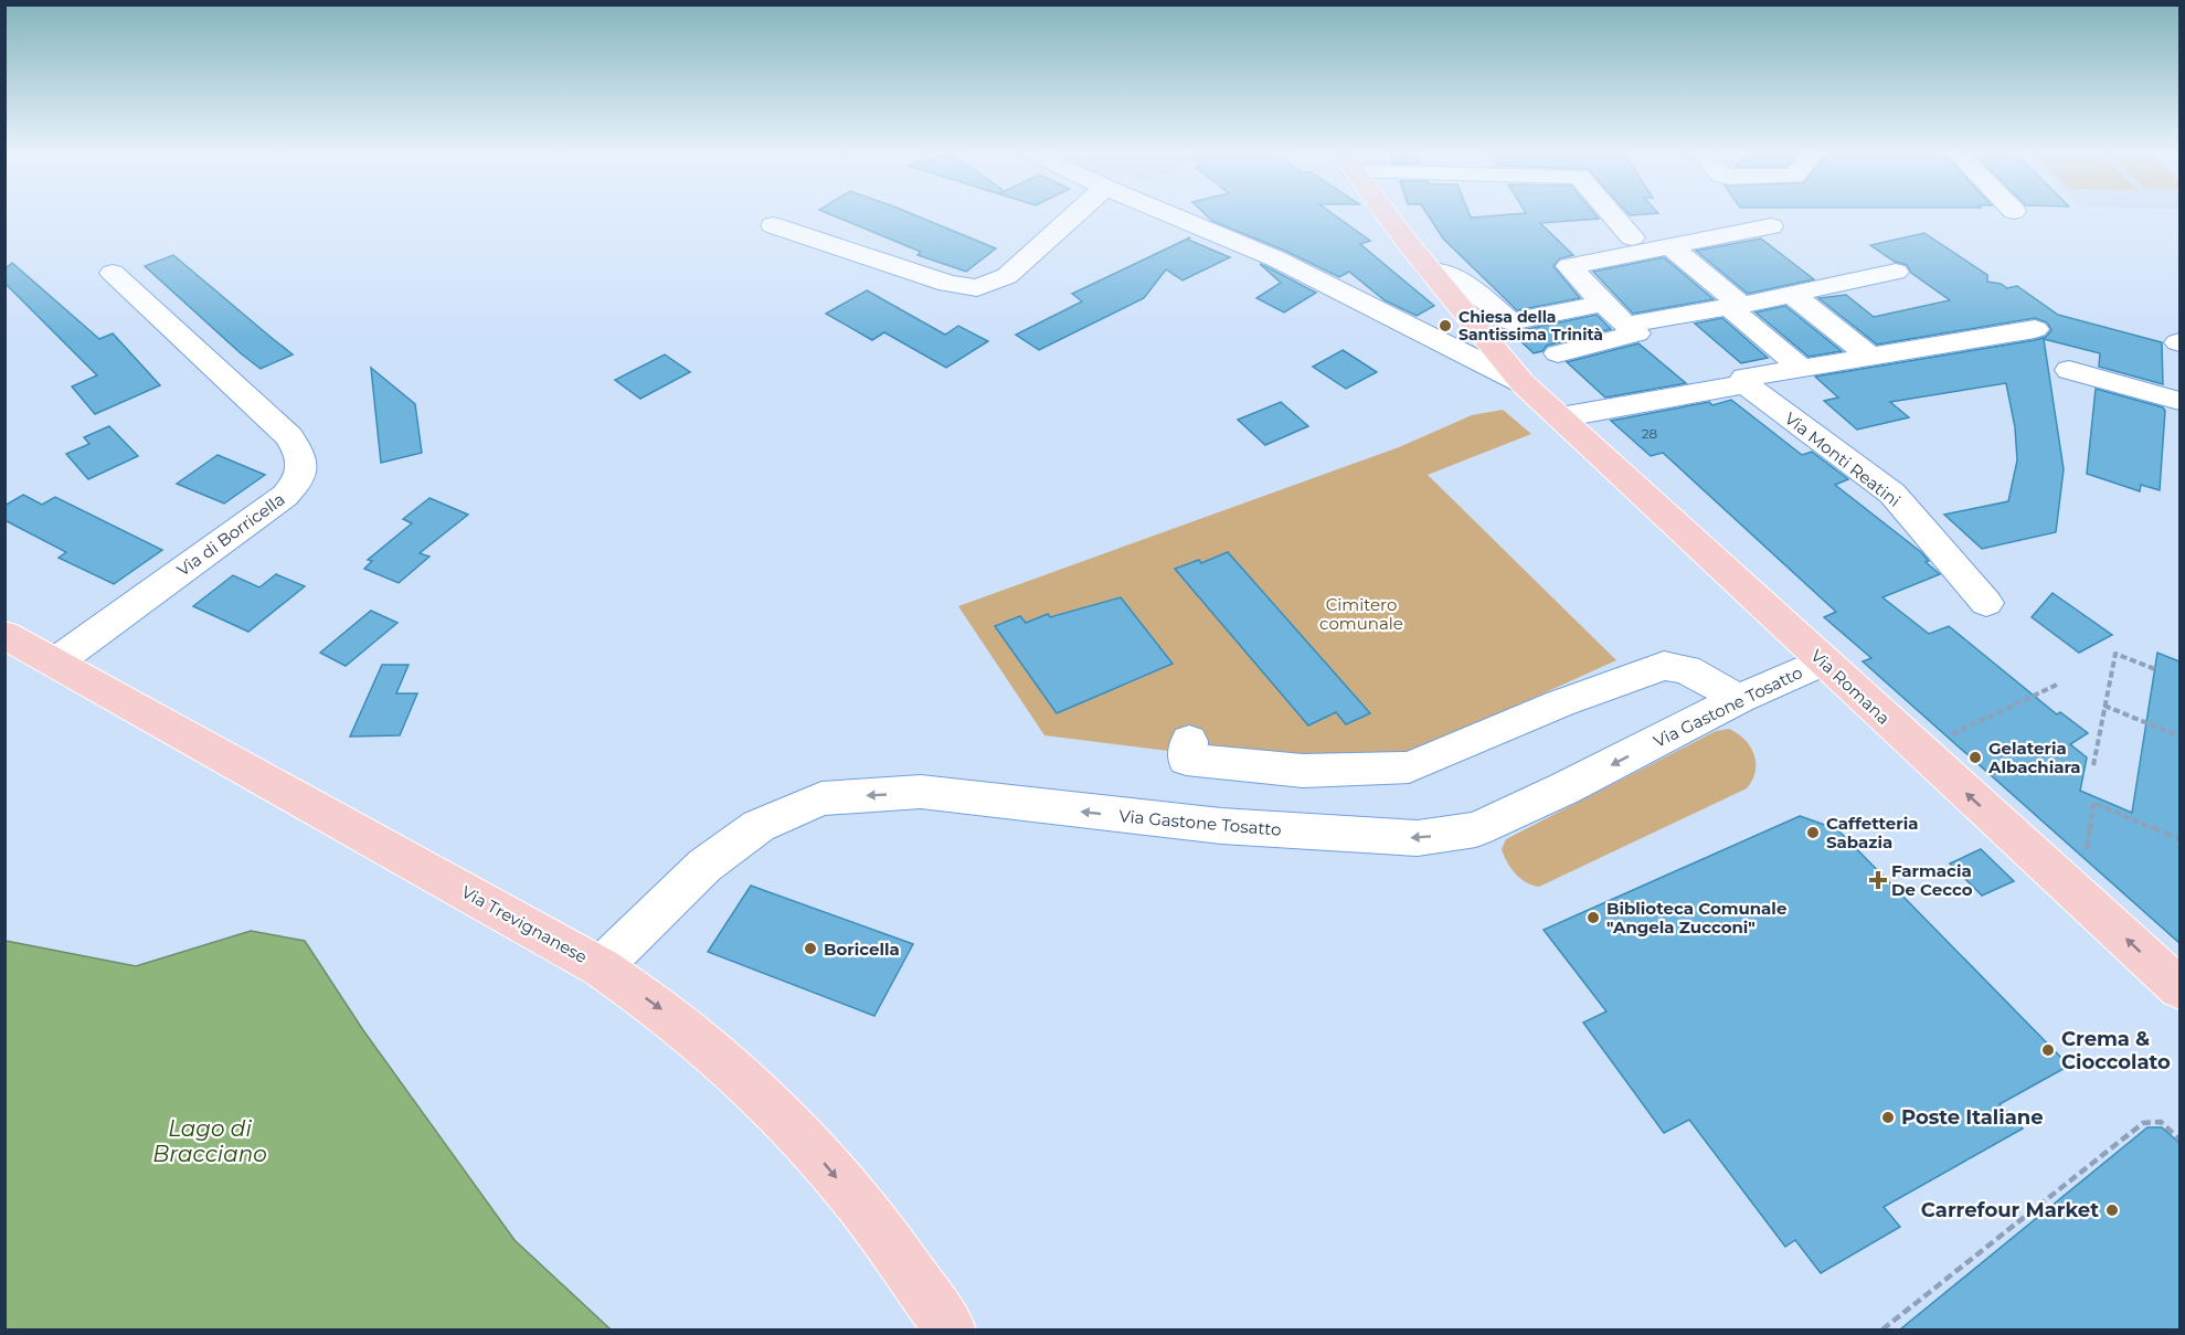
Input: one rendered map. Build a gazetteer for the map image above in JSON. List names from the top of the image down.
{
  "streets": {
    "main road": ["Via Romana", "Via Trevignanese"],
    "street": ["Via Monti Reatini", "Via di Borricella", "Via Gastone Tosatto"]
  },
  "crossings": [
    ["Via di Borricella", "Via Trevignanese"],
    ["Via Romana", "Via Gastone Tosatto"],
    ["Via Gastone Tosatto", "Via Trevignanese"]
  ],
  "one_way": ["Via Trevignanese"],
  "water": ["Lago di Bracciano"],
  "parks": ["Cimitero comunale"],
  "places": {
    "other": [
      "Chiesa della Santissima Trinità",
      "Gelateria Albachiara",
      "Caffetteria Sabazia",
      "Biblioteca Comunale \"Angela Zucconi\"",
      "Boricella",
      "Crema & Cioccolato",
      "Poste Italiane",
      "Carrefour Market"
    ],
    "health": ["Farmacia De Cecco"]
  },
  "house_numbers": ["28"]
}
